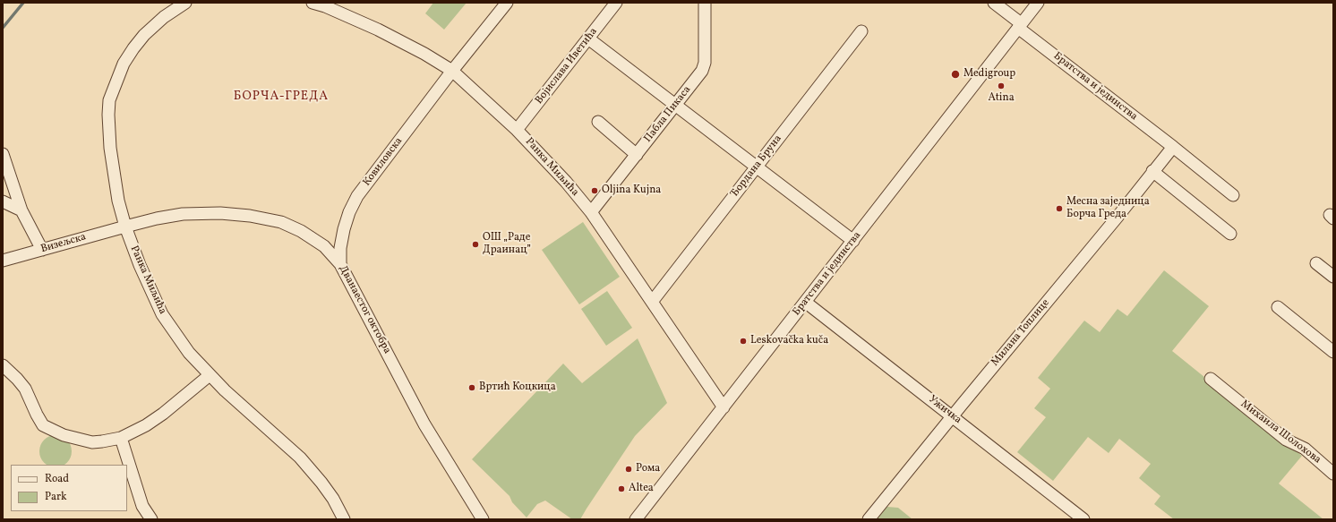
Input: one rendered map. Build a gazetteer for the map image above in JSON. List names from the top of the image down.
{
  "streets": {
    "street": [
      "Војислава Иветића",
      "Братства и јединства",
      "Пабла Пикаса",
      "Ковиловска",
      "Ђордана Бруна",
      "Ранка Миљића",
      "Визељска",
      "Дванаестог октобра",
      "Милана Топлице",
      "Ужичка",
      "Михаила Шолохова"
    ]
  },
  "crossings": [
    ["Војислава Иветића", "Ранка Миљића"],
    ["Братства и јединства", "Ранка Миљића"],
    ["Братства и јединства", "Милана Топлице"],
    ["Братства и јединства", "Ужичка"],
    ["Пабла Пикаса", "Ранка Миљића"],
    ["Ковиловска", "Ранка Миљића"],
    ["Ковиловска", "Дванаестог октобра"],
    ["Ђордана Бруна", "Ранка Миљића"],
    ["Ранка Миљића", "Визељска"],
    ["Ранка Миљића", "Дванаестог октобра"],
    ["Визељска", "Дванаестог октобра"],
    ["Милана Топлице", "Ужичка"]
  ],
  "districts": ["БОРЧА-ГРЕДА"],
  "places": [
    "Medigroup",
    "Atina",
    "Oljina Kujna",
    "Месна заједница Борча Греда",
    "ОШ „Раде Драинац”",
    "Leskovačka kuča",
    "Вртић Коцкица",
    "Рома",
    "Altea"
  ],
  "legend": ["Road", "Park"]
}
